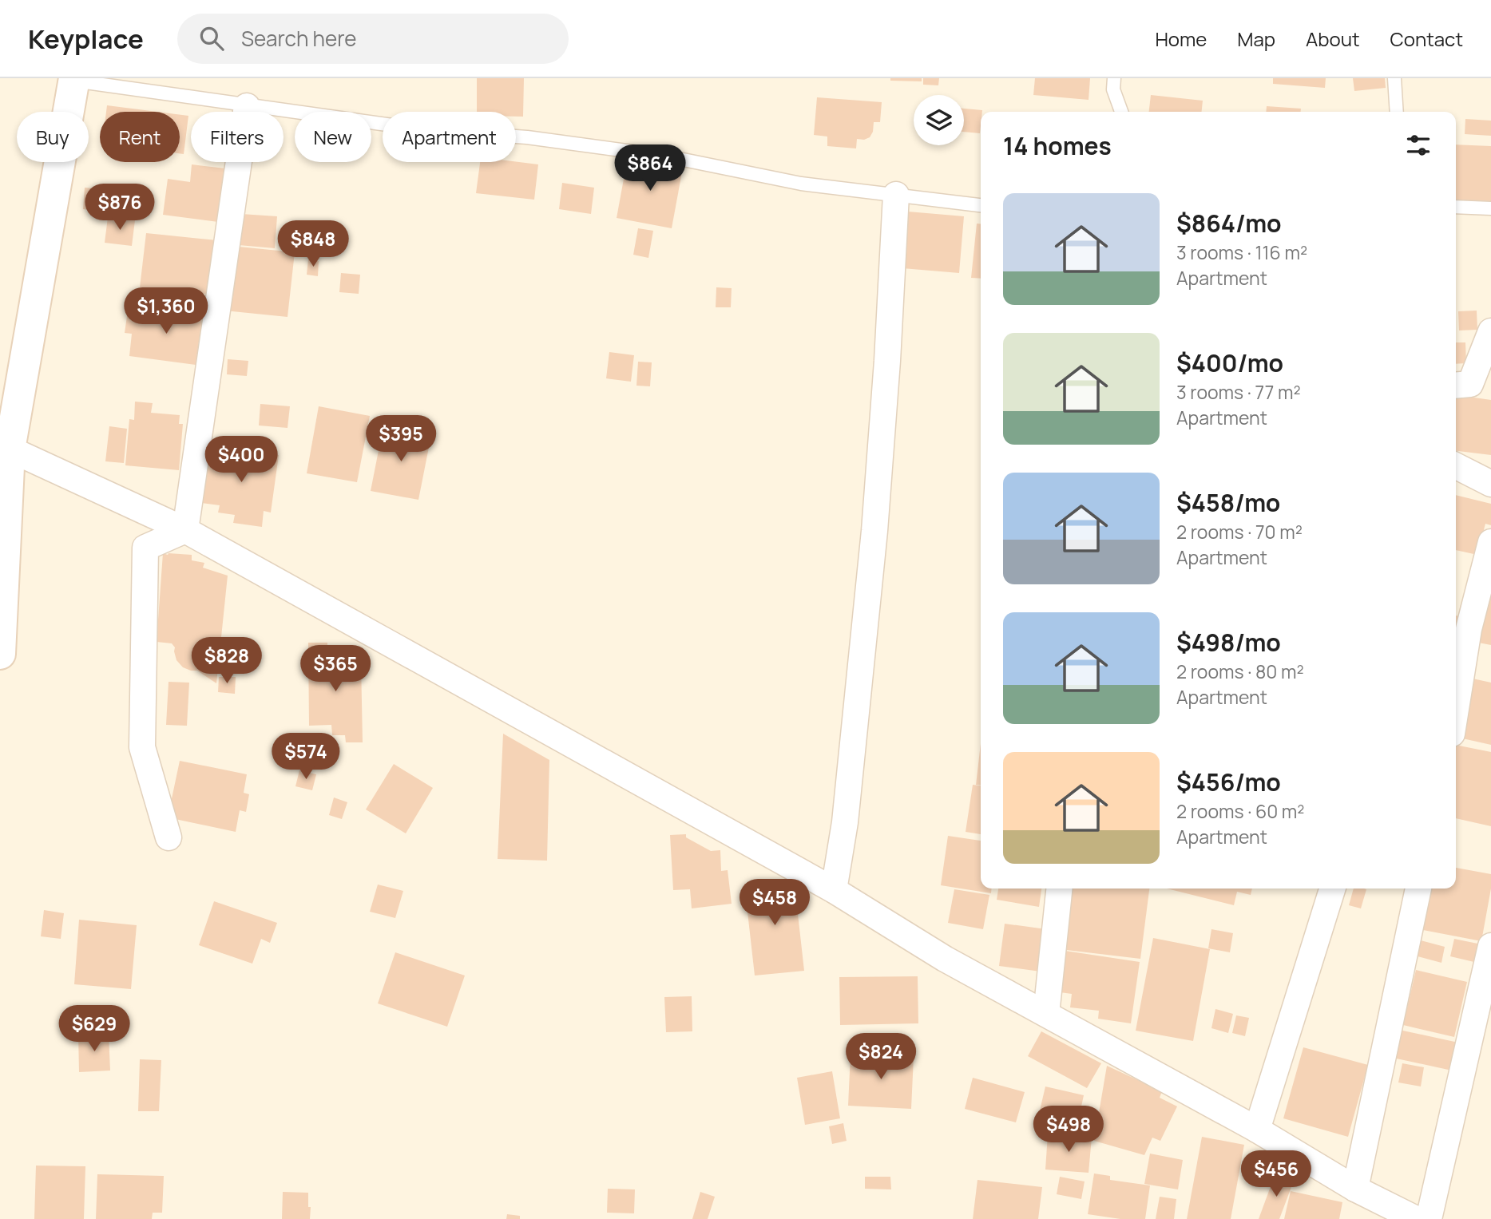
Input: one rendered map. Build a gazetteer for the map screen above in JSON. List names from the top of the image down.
{
  "page": {
    "header": "Keyplace",
    "search": "Search here",
    "nav": [
      "Home",
      "Map",
      "About",
      "Contact"
    ],
    "chip": [
      "Buy",
      "Rent",
      "Filters",
      "New",
      "Apartment"
    ],
    "heading": "14 homes",
    "price": [
      "$864",
      "$876",
      "$848",
      "$1,360",
      "$395",
      "$400",
      "$828",
      "$365",
      "$574",
      "$458",
      "$629",
      "$824",
      "$498",
      "$456"
    ],
    "list": [
      {
        "name": "$864/mo",
        "note": "3 rooms · 116 m² · Apartment"
      },
      {
        "name": "$400/mo",
        "note": "3 rooms · 77 m² · Apartment"
      },
      {
        "name": "$458/mo",
        "note": "2 rooms · 70 m² · Apartment"
      },
      {
        "name": "$498/mo",
        "note": "2 rooms · 80 m² · Apartment"
      },
      {
        "name": "$456/mo",
        "note": "2 rooms · 60 m² · Apartment"
      }
    ]
  }
}
